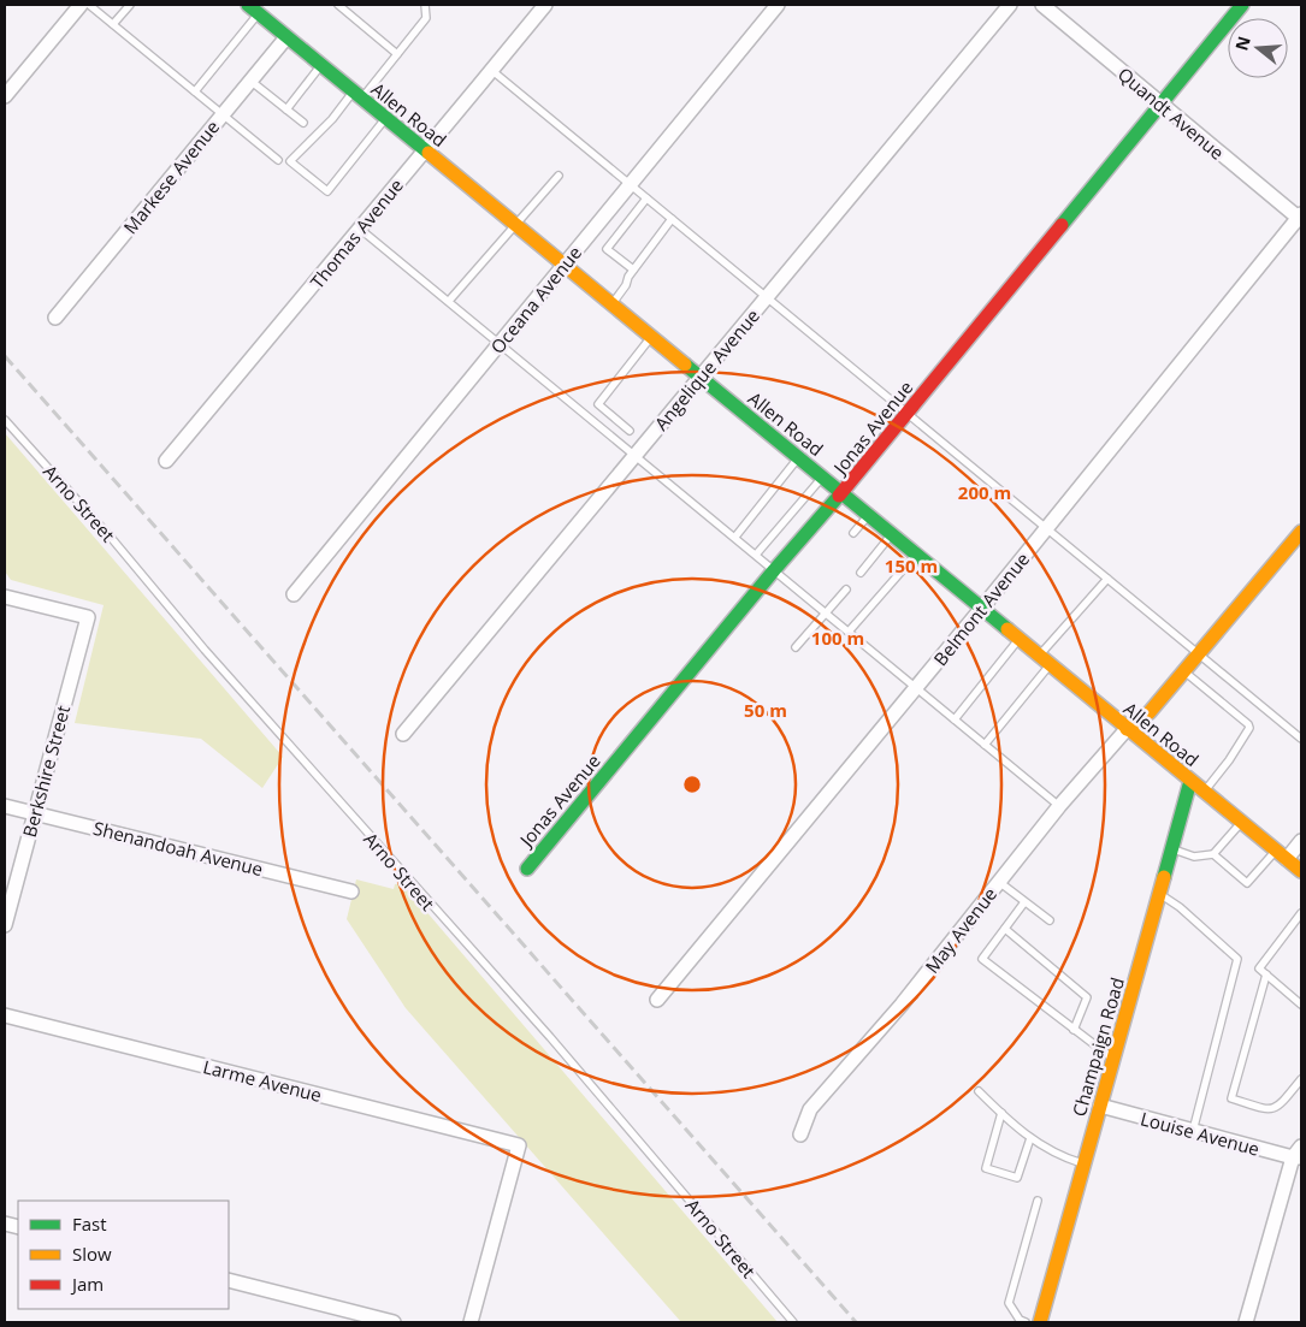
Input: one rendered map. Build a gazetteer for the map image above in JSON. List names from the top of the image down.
{
  "streets": {
    "street": [
      "Quandt Avenue",
      "Allen Road",
      "Markese Avenue",
      "Thomas Avenue",
      "Oceana Avenue",
      "Angelique Avenue",
      "Jonas Avenue",
      "Belmont Avenue",
      "Berkshire Street",
      "Shenandoah Avenue",
      "May Avenue",
      "Champaign Road",
      "Larme Avenue",
      "Louise Avenue"
    ],
    "lane": ["Arno Street"]
  },
  "crossings": [
    ["Quandt Avenue", "Jonas Avenue"],
    ["Quandt Avenue", "Belmont Avenue"],
    ["Allen Road", "Markese Avenue"],
    ["Allen Road", "Thomas Avenue"],
    ["Allen Road", "Oceana Avenue"],
    ["Allen Road", "Angelique Avenue"],
    ["Allen Road", "Jonas Avenue"],
    ["Allen Road", "Belmont Avenue"],
    ["Allen Road", "May Avenue"],
    ["Allen Road", "Champaign Road"],
    ["Berkshire Street", "Shenandoah Avenue"],
    ["Champaign Road", "Louise Avenue"]
  ],
  "legend": ["Fast", "Slow", "Jam"],
  "north": "left",
  "rings": [
    "200 m",
    "150 m",
    "100 m",
    "50 m"
  ]
}
